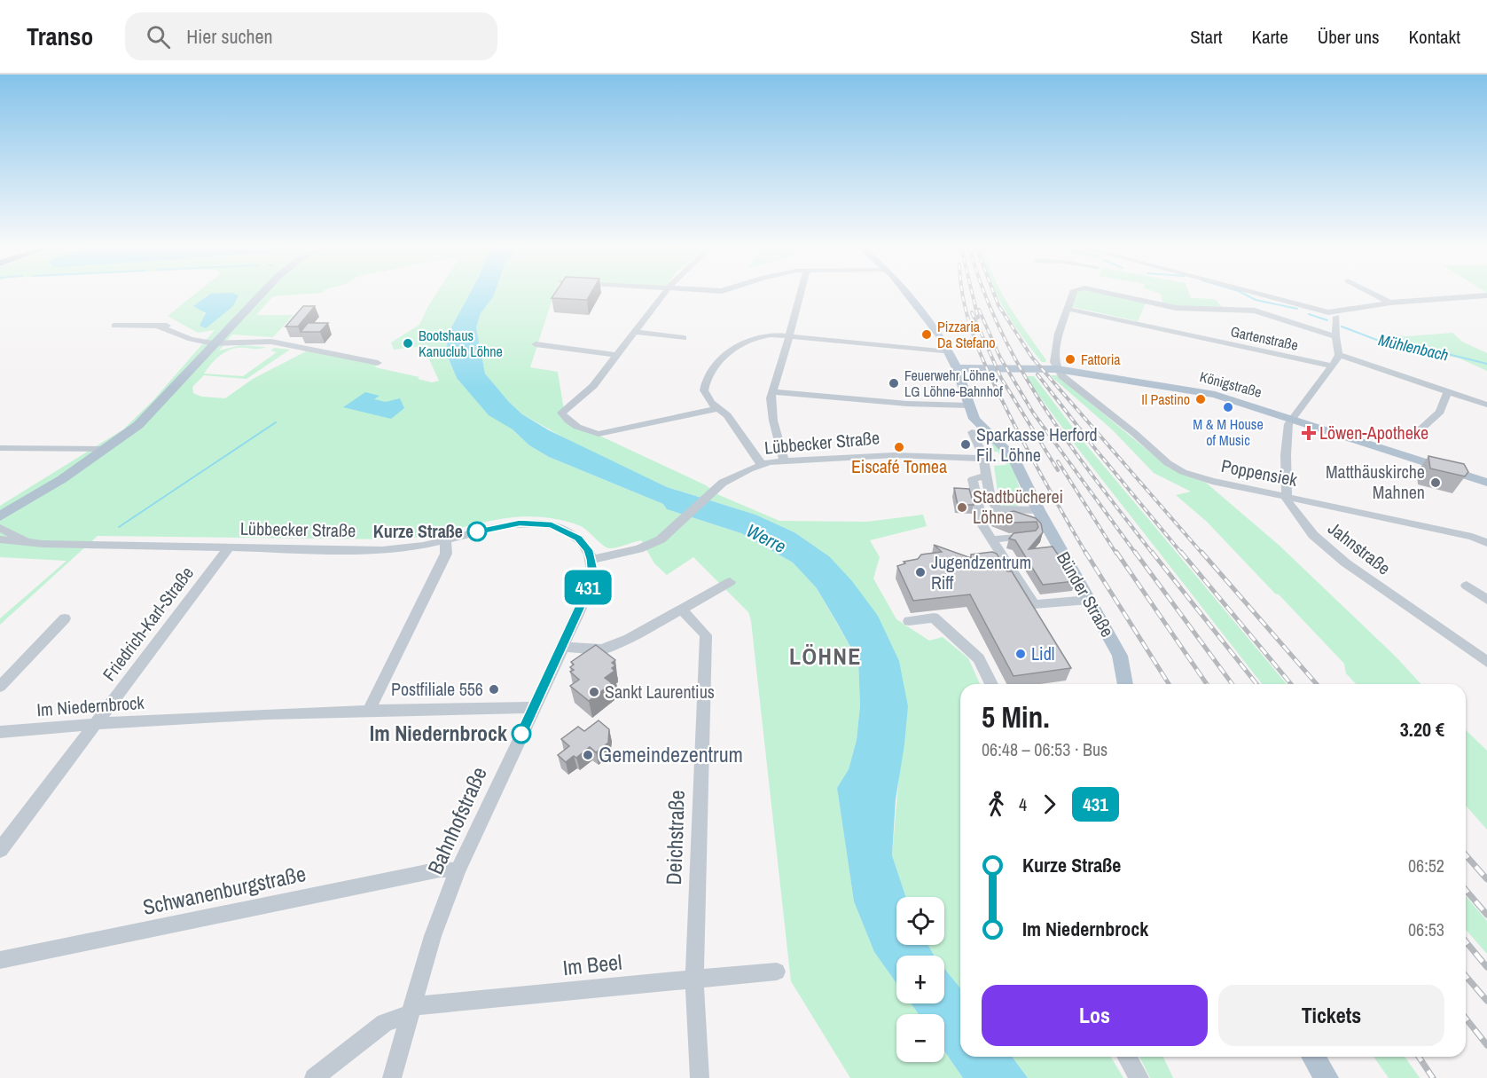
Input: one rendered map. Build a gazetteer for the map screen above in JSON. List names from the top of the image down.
{
  "streets": {
    "main road": ["Königstraße", "Bünder Straße"],
    "street": [
      "Gartenstraße",
      "Lübbecker Straße",
      "Poppensiek",
      "Jahnstraße",
      "Friedrich-Karl-Straße",
      "Im Niedernbrock",
      "Bahnhofstraße",
      "Deichstraße",
      "Schwanenburgstraße",
      "Im Beel"
    ]
  },
  "crossings": [
    ["Königstraße", "Poppensiek"],
    ["Königstraße", "Bünder Straße"],
    ["Lübbecker Straße", "Friedrich-Karl-Straße"],
    ["Lübbecker Straße", "Bahnhofstraße"],
    ["Poppensiek", "Jahnstraße"],
    ["Friedrich-Karl-Straße", "Im Niedernbrock"],
    ["Im Niedernbrock", "Bahnhofstraße"],
    ["Bahnhofstraße", "Schwanenburgstraße"],
    ["Bahnhofstraße", "Im Beel"],
    ["Deichstraße", "Im Beel"]
  ],
  "districts": ["LÖHNE"],
  "water": ["Mühlenbach", "Werre"],
  "places": {
    "other": [
      "Pizzaria Da Stefano",
      "Bootshaus Kanuclub Löhne",
      "Fattoria",
      "Feuerwehr Löhne, LG Löhne-Bahnhof",
      "Il Pastino",
      "M & M House of Music",
      "Sparkasse Herford Fil. Löhne",
      "Eiscafé Tomea",
      "Matthäuskirche Mahnen",
      "Stadtbücherei Löhne",
      "Kurze Straße",
      "Jugendzentrum Riff",
      "Lidl",
      "Postfiliale 556",
      "Sankt Laurentius",
      "Im Niedernbrock",
      "Gemeindezentrum"
    ],
    "health": ["Löwen-Apotheke"]
  },
  "lines": ["bus line 431"],
  "page": {
    "header": "Transo",
    "search": "Hier suchen",
    "nav": [
      "Start",
      "Karte",
      "Über uns",
      "Kontakt"
    ],
    "on_map": "431",
    "heading": ["5 Min.", "06:48 – 06:53 · Bus", "3.20 €"],
    "legs": ["4", "431"],
    "list": [
      {
        "name": "Kurze Straße",
        "value": "06:52"
      },
      {
        "name": "Im Niedernbrock",
        "value": "06:53"
      }
    ],
    "map_buttons": ["+", "−"],
    "buttons": ["Los", "Tickets"]
  }
}
